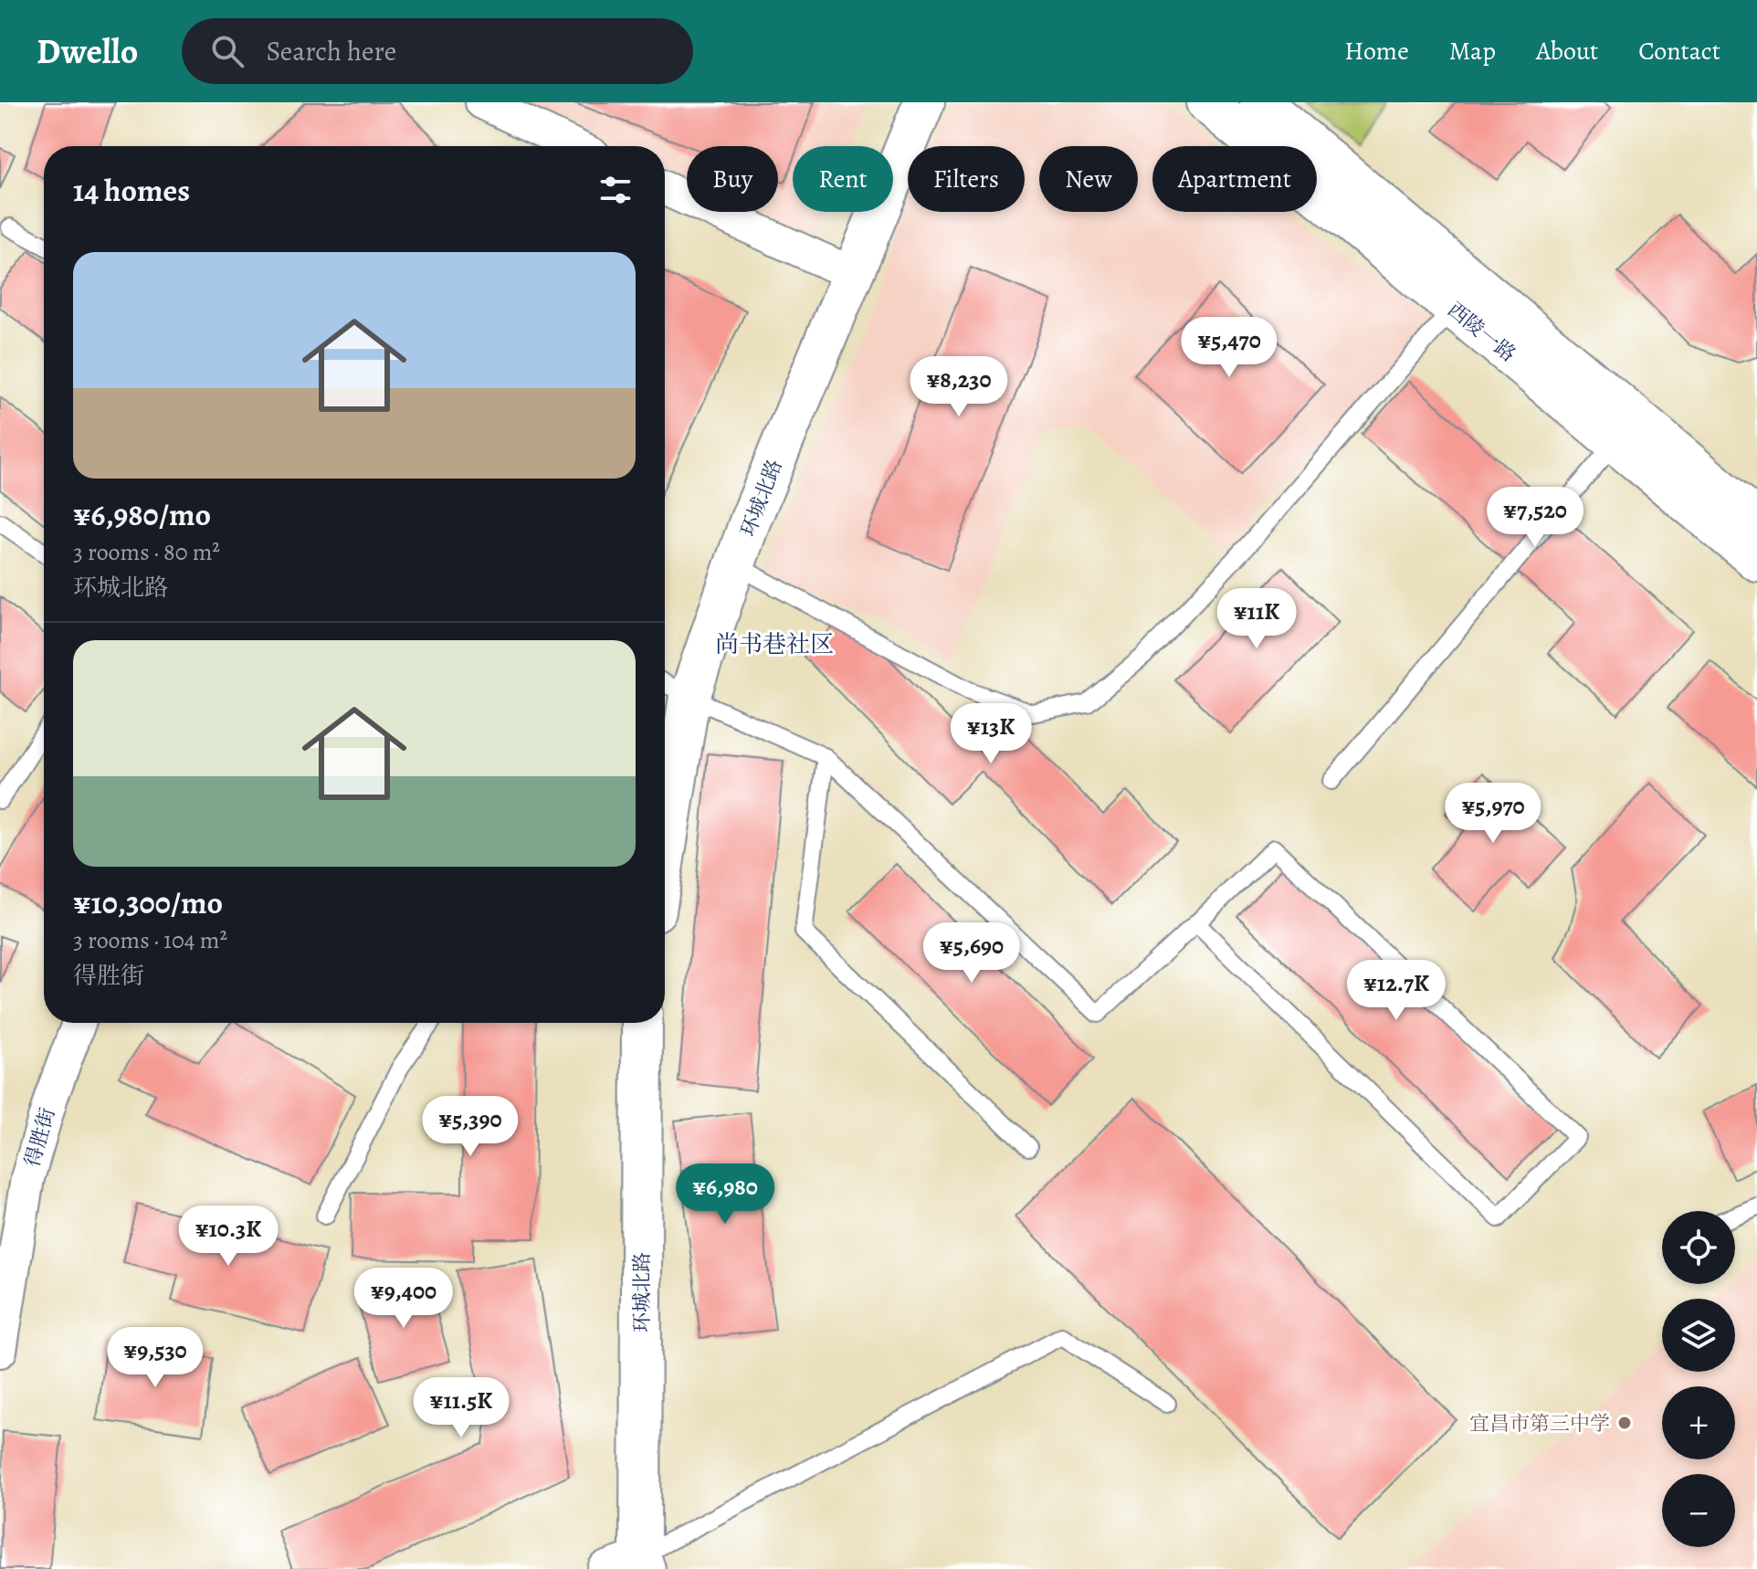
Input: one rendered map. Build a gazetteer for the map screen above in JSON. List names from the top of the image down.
{
  "streets": {
    "main road": ["西陵一路", "环城北路"],
    "street": ["得胜街"]
  },
  "districts": ["尚书巷社区"],
  "places": ["宜昌市第三中学"],
  "page": {
    "header": "Dwello",
    "search": "Search here",
    "nav": [
      "Home",
      "Map",
      "About",
      "Contact"
    ],
    "chip": [
      "Buy",
      "Rent",
      "Filters",
      "New",
      "Apartment"
    ],
    "heading": "14 homes",
    "list": [
      {
        "name": "¥6,980/mo",
        "note": "3 rooms · 80 m² · 环城北路"
      },
      {
        "name": "¥10,300/mo",
        "note": "3 rooms · 104 m² · 得胜街"
      }
    ],
    "price": [
      "¥5,470",
      "¥8,230",
      "¥7,520",
      "¥11K",
      "¥13K",
      "¥5,970",
      "¥5,690",
      "¥12.7K",
      "¥5,390",
      "¥6,980",
      "¥10.3K",
      "¥9,400",
      "¥9,530",
      "¥11.5K"
    ],
    "map_buttons": ["+", "−"]
  }
}
